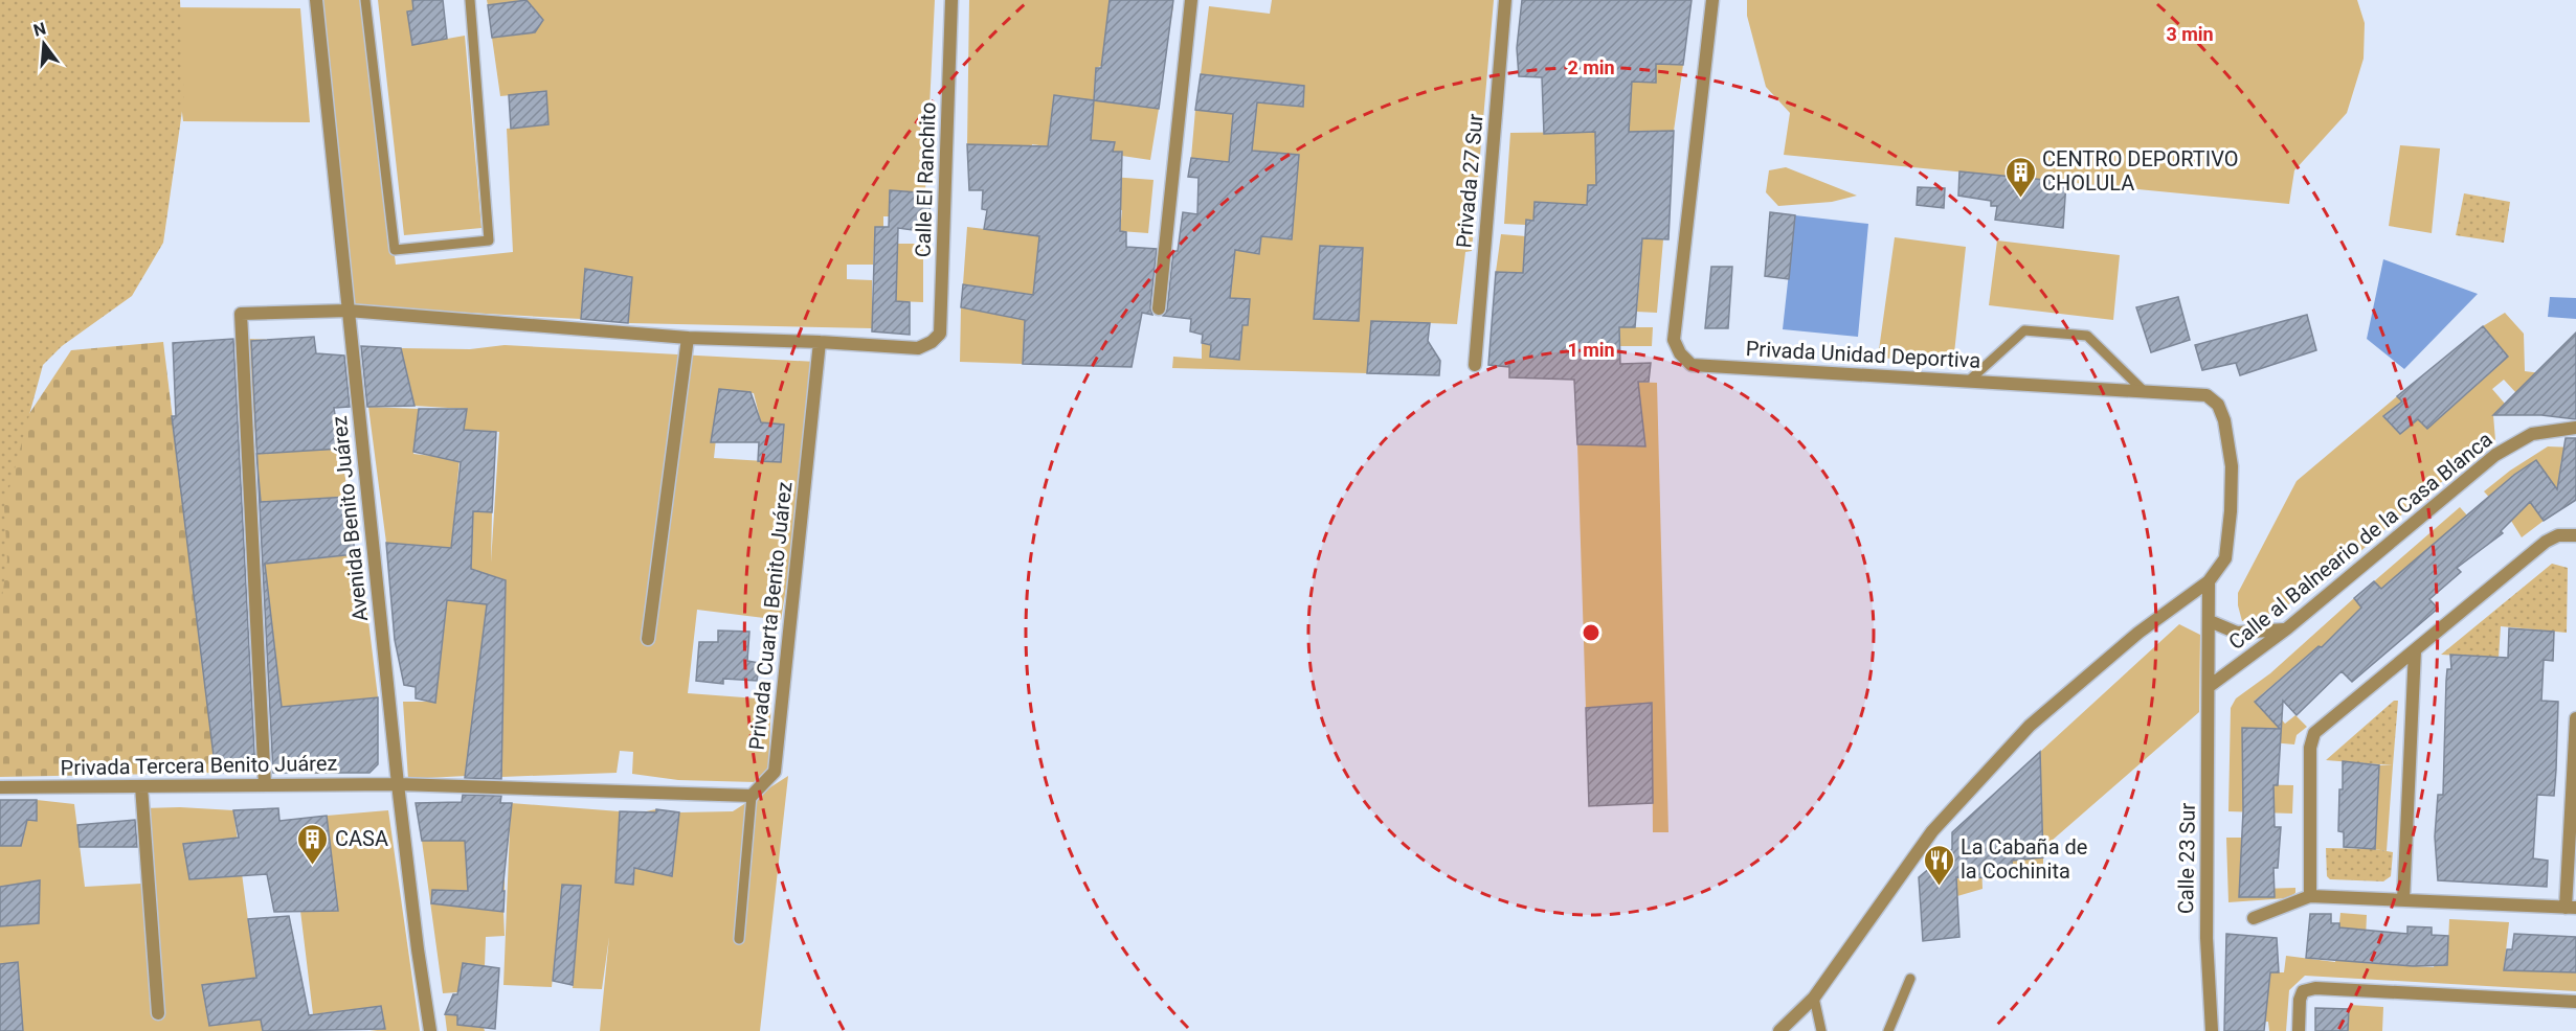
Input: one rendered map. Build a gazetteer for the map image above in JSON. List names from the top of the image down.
{
  "streets": {
    "street": [
      "Calle El Ranchito",
      "Privada 27 Sur",
      "Privada Unidad Deportiva",
      "Avenida Benito Juárez",
      "Calle al Balneario de la Casa Blanca",
      "Privada Cuarta Benito Juárez",
      "Privada Tercera Benito Juárez",
      "Calle 23 Sur"
    ]
  },
  "crossings": [
    ["Calle El Ranchito", "Privada Cuarta Benito Juárez"],
    ["Privada Unidad Deportiva", "Calle 23 Sur"],
    ["Avenida Benito Juárez", "Privada Tercera Benito Juárez"],
    ["Calle al Balneario de la Casa Blanca", "Calle 23 Sur"]
  ],
  "places": {
    "building": ["CENTRO DEPORTIVO CHOLULA", "CASA"],
    "restaurant": ["La Cabaña de la Cochinita"]
  },
  "north": "top",
  "rings": ["3 min", "2 min", "1 min"]
}
